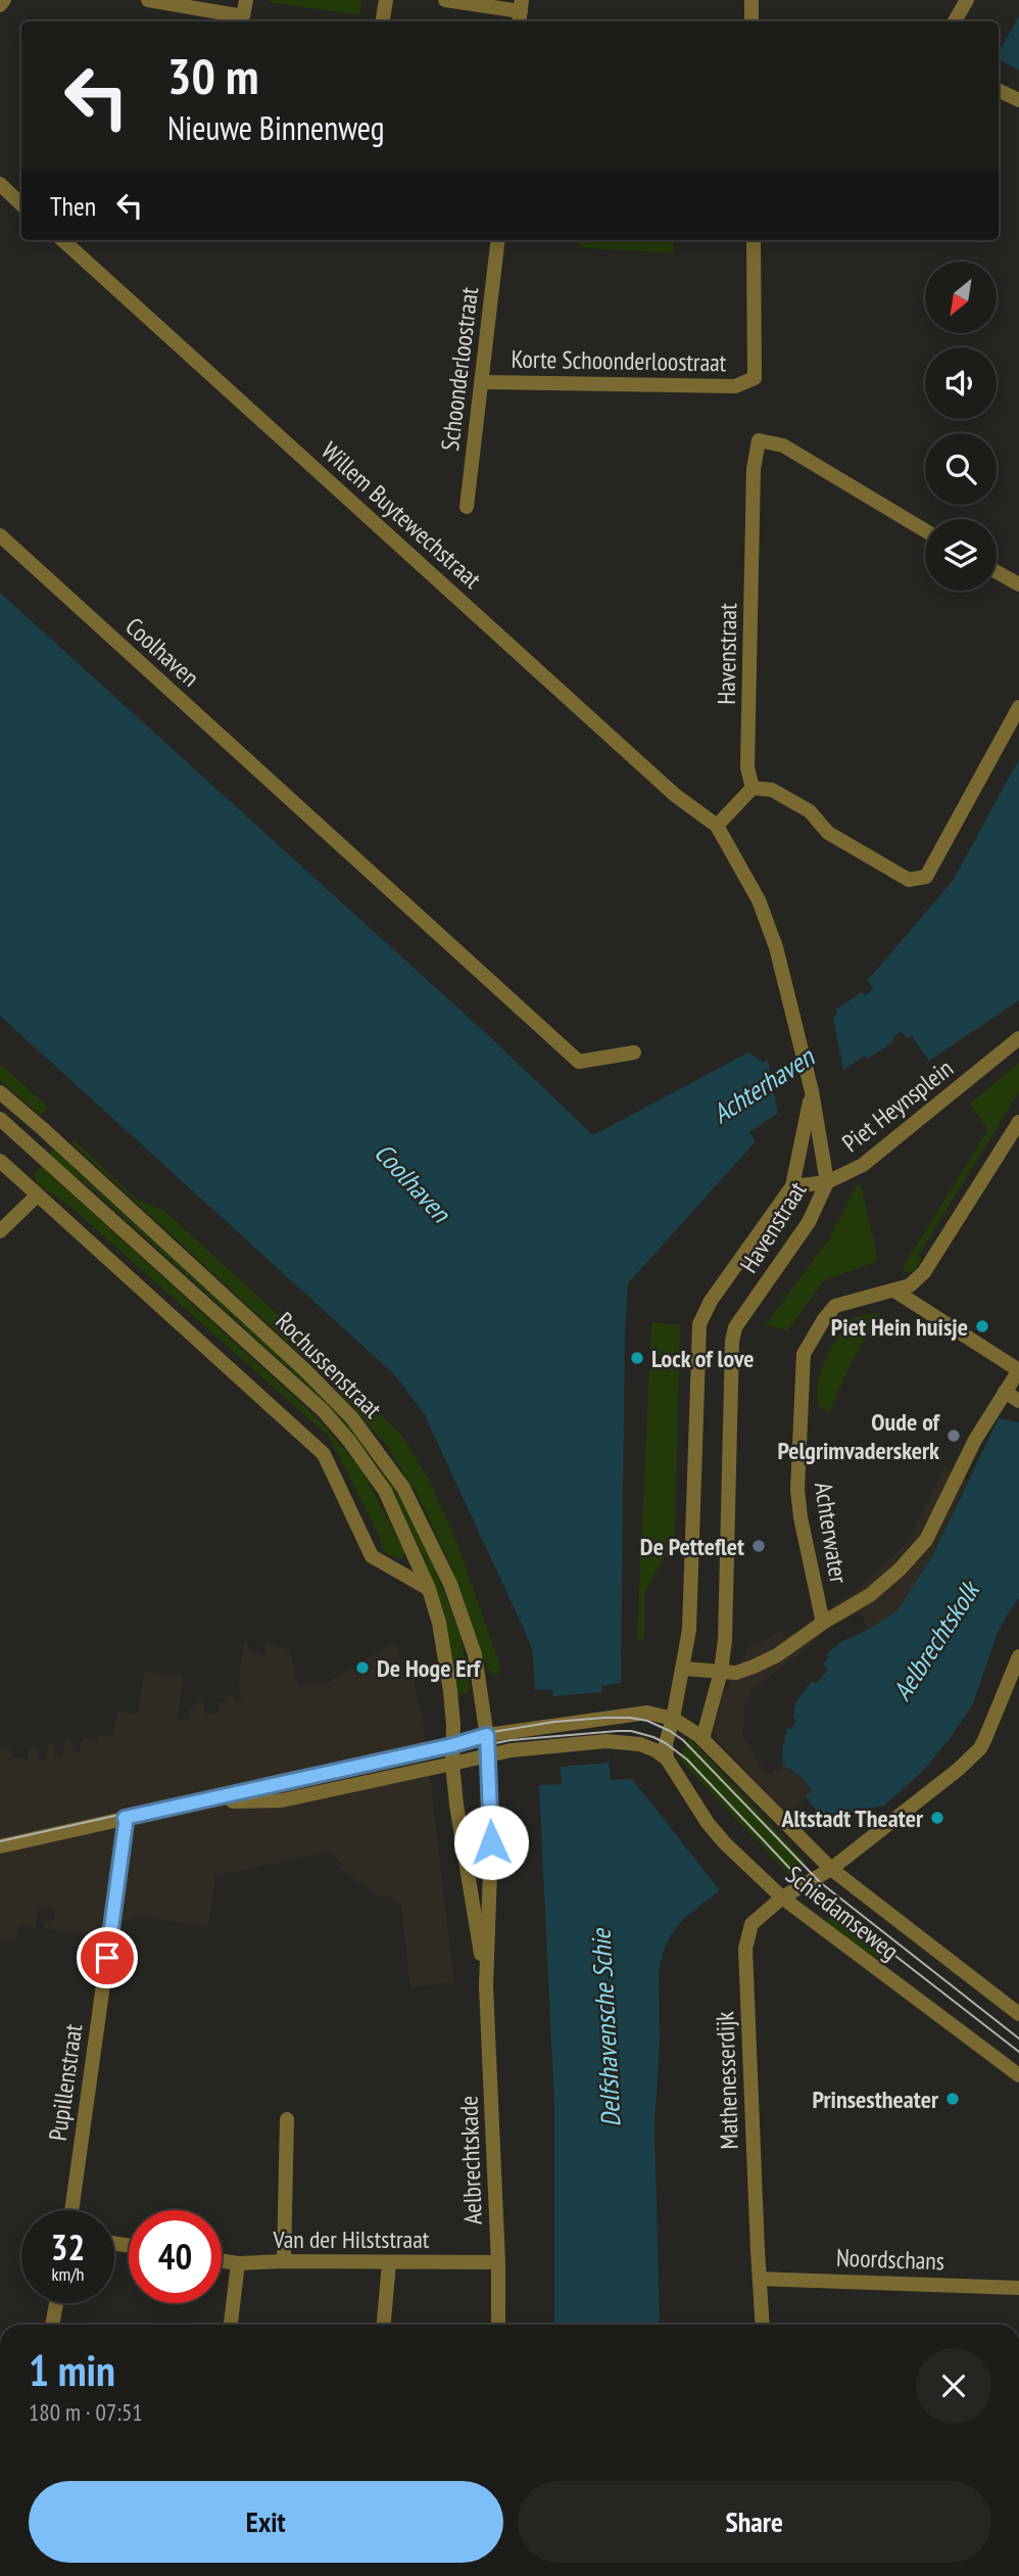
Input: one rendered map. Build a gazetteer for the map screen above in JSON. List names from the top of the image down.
{
  "streets": {
    "street": [
      "Korte Schoonderloostraat",
      "Schoonderloostraat",
      "Willem Buytewechstraat",
      "Coolhaven",
      "Havenstraat",
      "Piet Heynsplein",
      "Rochussenstraat",
      "Achterwater",
      "Schiedamseweg",
      "Mathenesserdijk",
      "Pupillenstraat",
      "Aelbrechtskade",
      "Van der Hilststraat",
      "Noordschans"
    ]
  },
  "crossings": [
    ["Korte Schoonderloostraat", "Schoonderloostraat"],
    ["Havenstraat", "Piet Heynsplein"],
    ["Havenstraat", "Schiedamseweg"],
    ["Rochussenstraat", "Schiedamseweg"],
    ["Rochussenstraat", "Aelbrechtskade"],
    ["Schiedamseweg", "Mathenesserdijk"],
    ["Mathenesserdijk", "Noordschans"],
    ["Aelbrechtskade", "Van der Hilststraat"]
  ],
  "water": [
    "Achterhaven",
    "Coolhaven",
    "Aelbrechtskolk",
    "Delfshavensche Schie"
  ],
  "places": [
    "Piet Hein huisje",
    "Lock of love",
    "Oude of Pelgrimvaderskerk",
    "De Petteflet",
    "De Hoge Erf",
    "Altstadt Theater",
    "Prinsestheater"
  ],
  "north": "bottom left",
  "page": {
    "turn": ["30 m", "Nieuwe Binnenweg"],
    "then": "Then",
    "speed": "32 km/h",
    "limit": "40",
    "heading": ["1 min", "180 m · 07:51"],
    "buttons": ["Exit", "Share"]
  }
}
